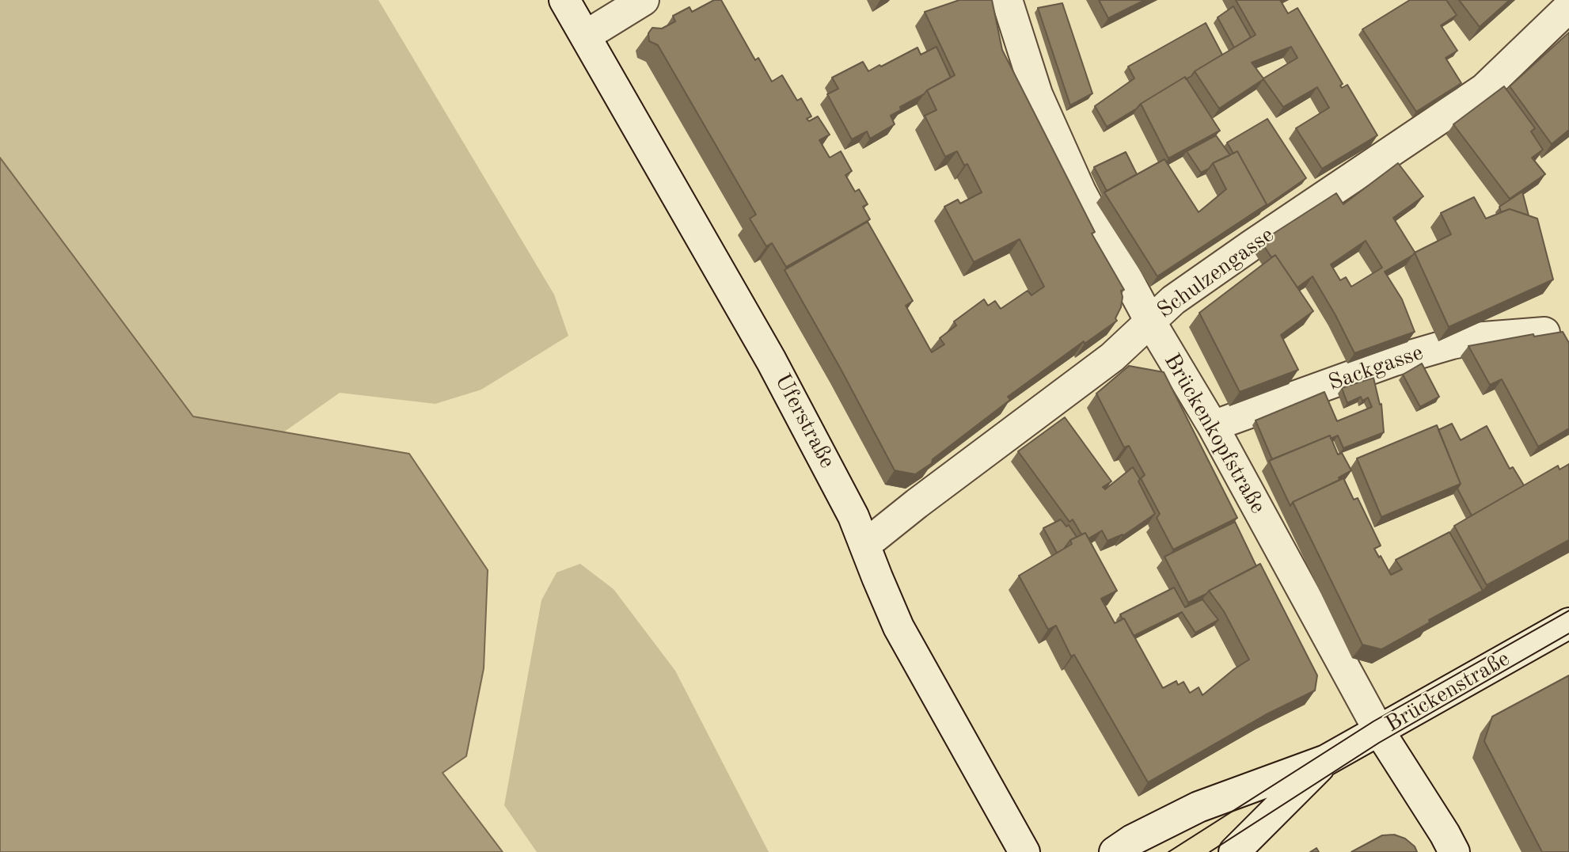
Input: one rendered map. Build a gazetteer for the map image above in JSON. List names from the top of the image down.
{
  "streets": {
    "street": [
      "Schulzengasse",
      "Sackgasse",
      "Uferstraße",
      "Brückenkopfstraße",
      "Brückenstraße"
    ]
  },
  "crossings": [
    ["Schulzengasse", "Uferstraße"],
    ["Schulzengasse", "Brückenkopfstraße"],
    ["Sackgasse", "Brückenkopfstraße"],
    ["Brückenkopfstraße", "Brückenstraße"]
  ]
}
